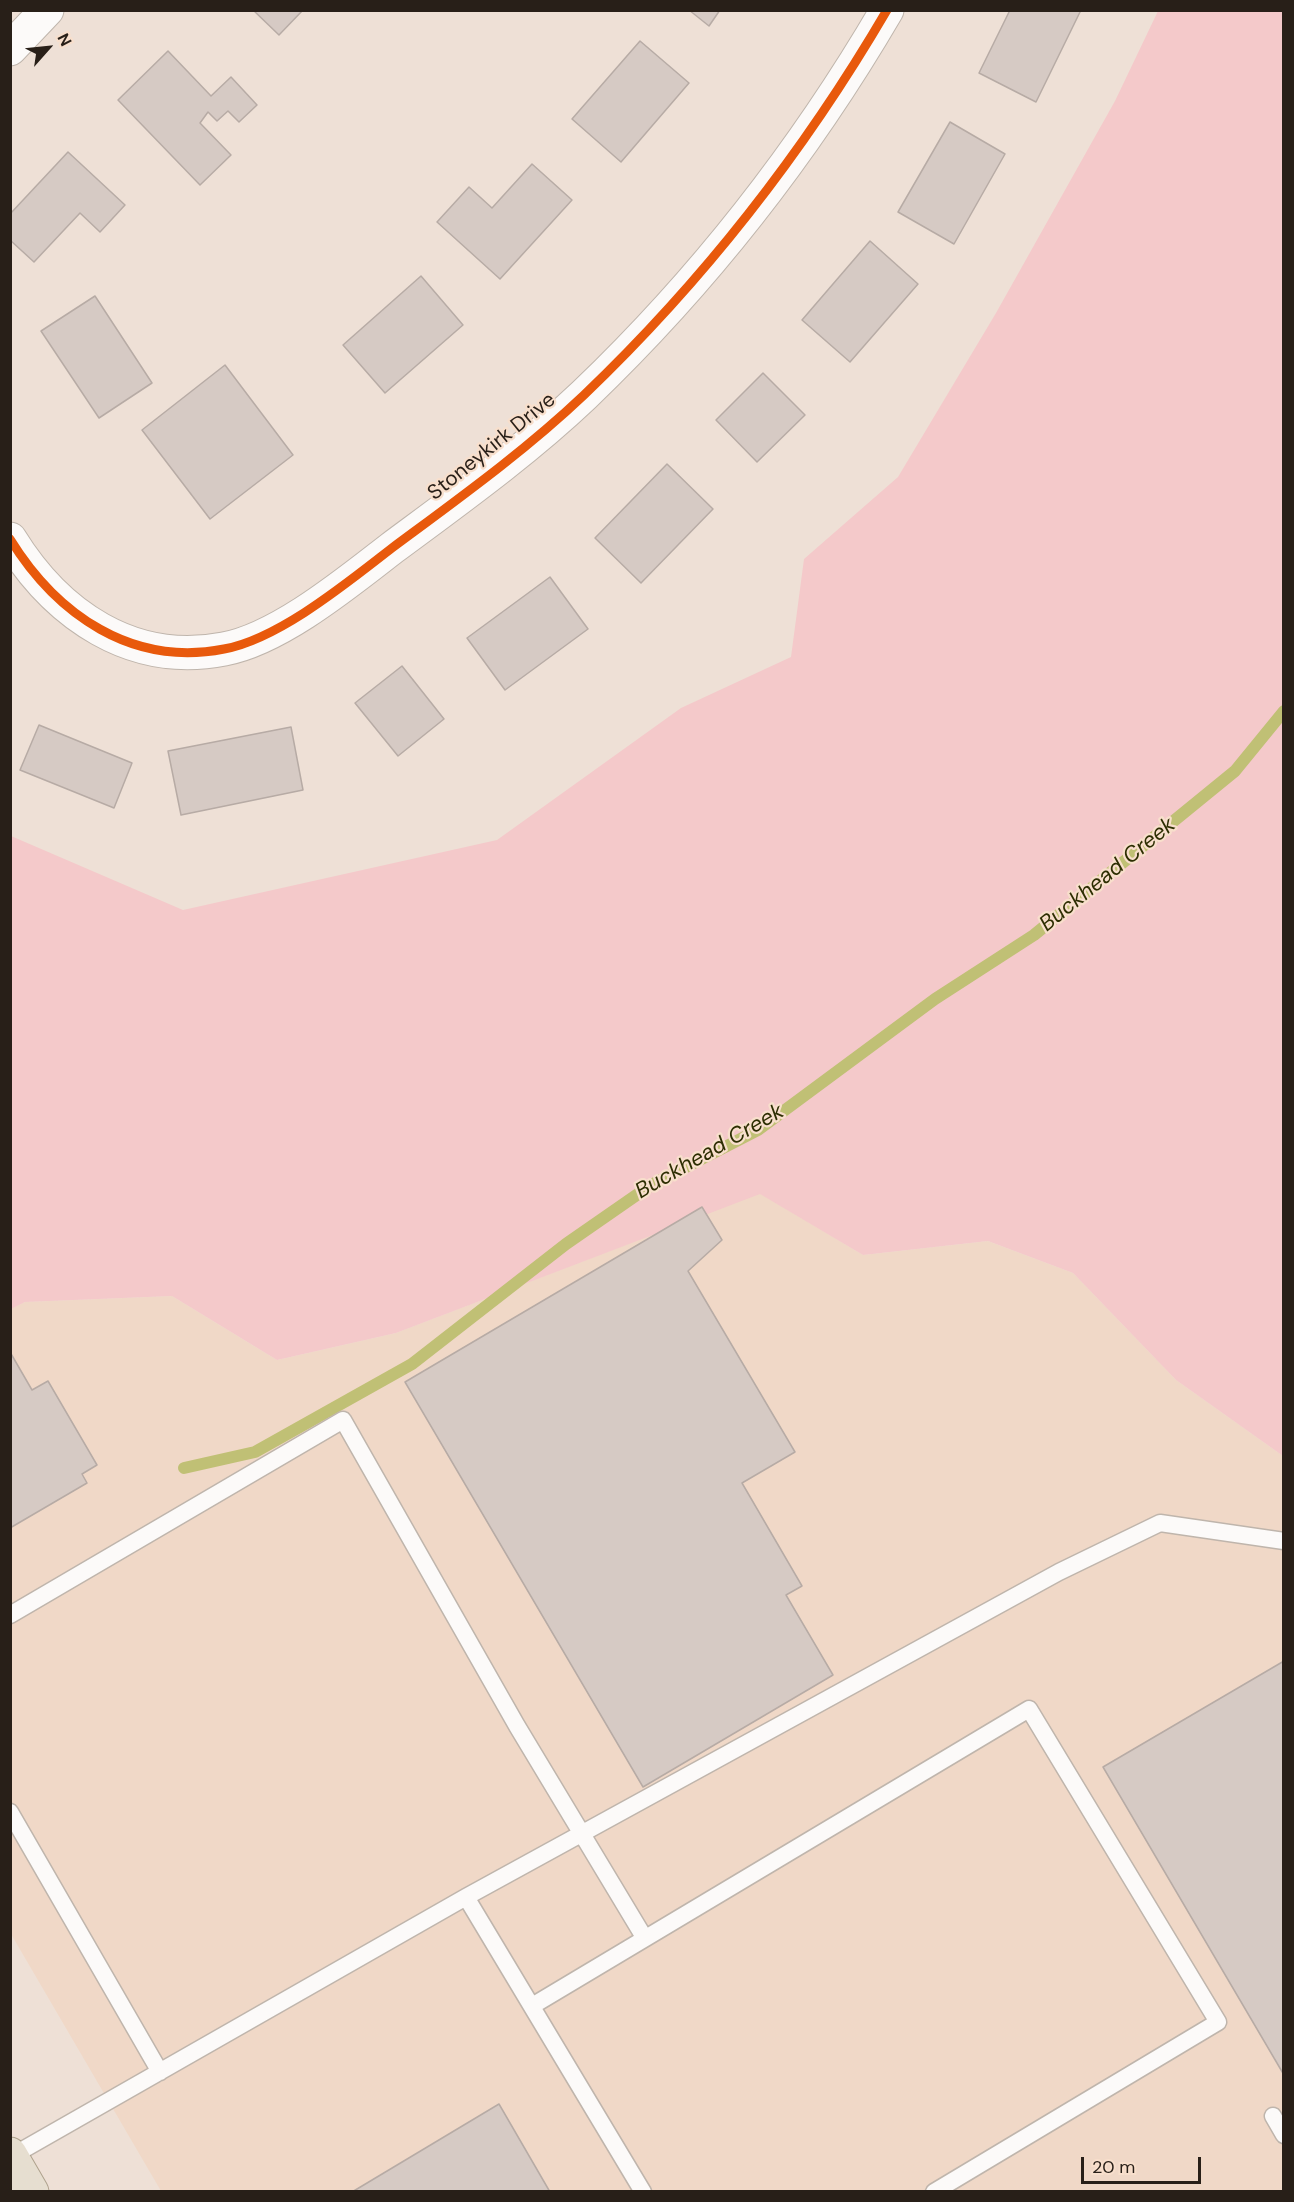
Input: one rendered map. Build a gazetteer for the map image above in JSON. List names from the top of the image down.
{
  "streets": {
    "street": ["Stoneykirk Drive"]
  },
  "water": ["Buckhead Creek"],
  "scale_bar": "20 m",
  "north": "top right"
}
